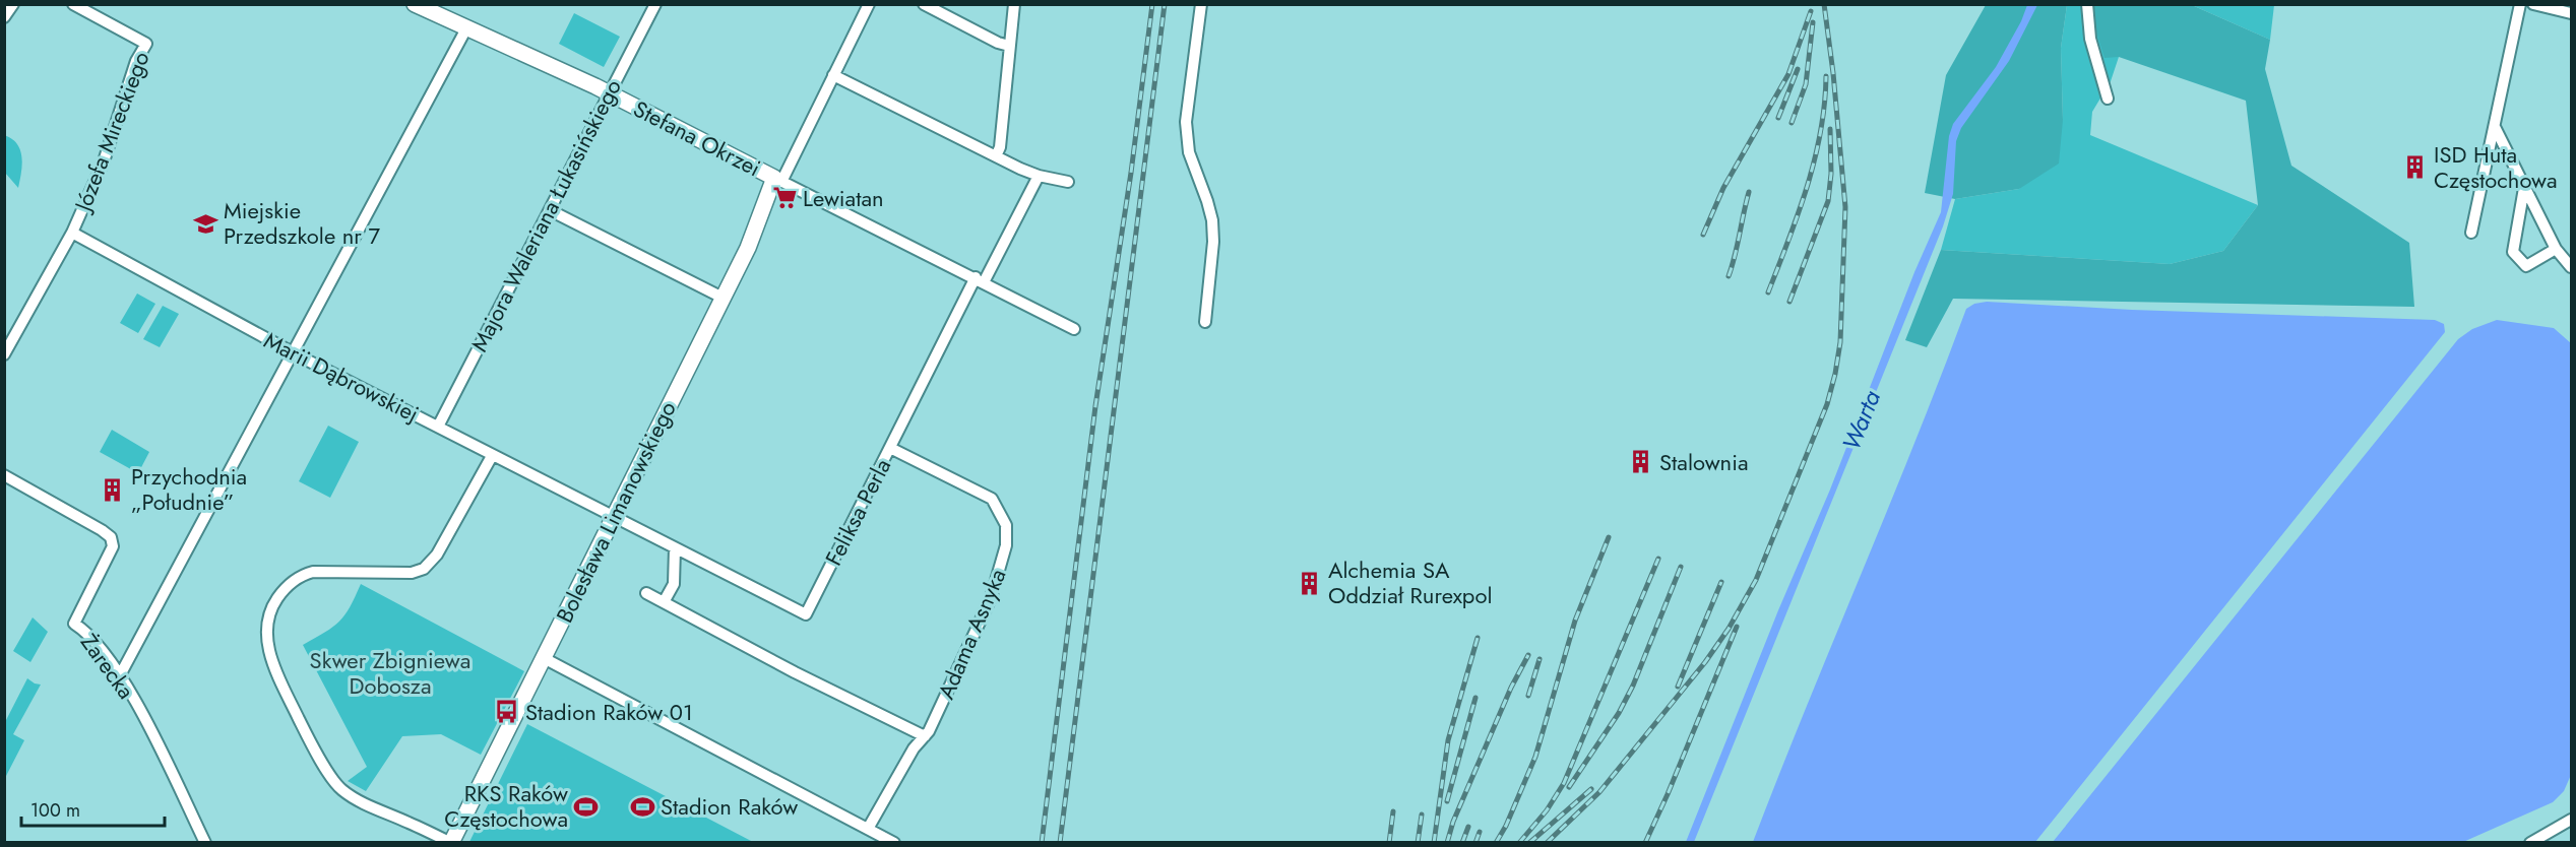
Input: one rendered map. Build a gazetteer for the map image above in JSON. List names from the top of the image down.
{
  "streets": {
    "street": [
      "Józefa Mireckiego",
      "Stefana Okrzei",
      "Majora Waleriana Łukasińskiego",
      "Marii Dąbrowskiej",
      "Bolesława Limanowskiego",
      "Feliksa Perla",
      "Adama Asnyka",
      "Żarecka"
    ]
  },
  "crossings": [
    ["Józefa Mireckiego", "Marii Dąbrowskiej"],
    ["Stefana Okrzei", "Majora Waleriana Łukasińskiego"],
    ["Stefana Okrzei", "Bolesława Limanowskiego"],
    ["Stefana Okrzei", "Feliksa Perla"],
    ["Majora Waleriana Łukasińskiego", "Marii Dąbrowskiej"],
    ["Marii Dąbrowskiej", "Bolesława Limanowskiego"],
    ["Marii Dąbrowskiej", "Feliksa Perla"],
    ["Bolesława Limanowskiego", "Feliksa Perla"],
    ["Feliksa Perla", "Adama Asnyka"]
  ],
  "water": ["Warta"],
  "parks": ["Skwer Zbigniewa Dobosza"],
  "places": {
    "building": [
      "ISD Huta Częstochowa",
      "Stalownia",
      "Przychodnia „Południe”",
      "Alchemia SA Oddział Rurexpol"
    ],
    "supermarket": ["Lewiatan"],
    "school or university": ["Miejskie Przedszkole nr 7"],
    "bus stop": ["Stadion Raków 01"],
    "sports": ["RKS Raków Częstochowa", "Stadion Raków"]
  },
  "scale_bar": "100 m"
}
